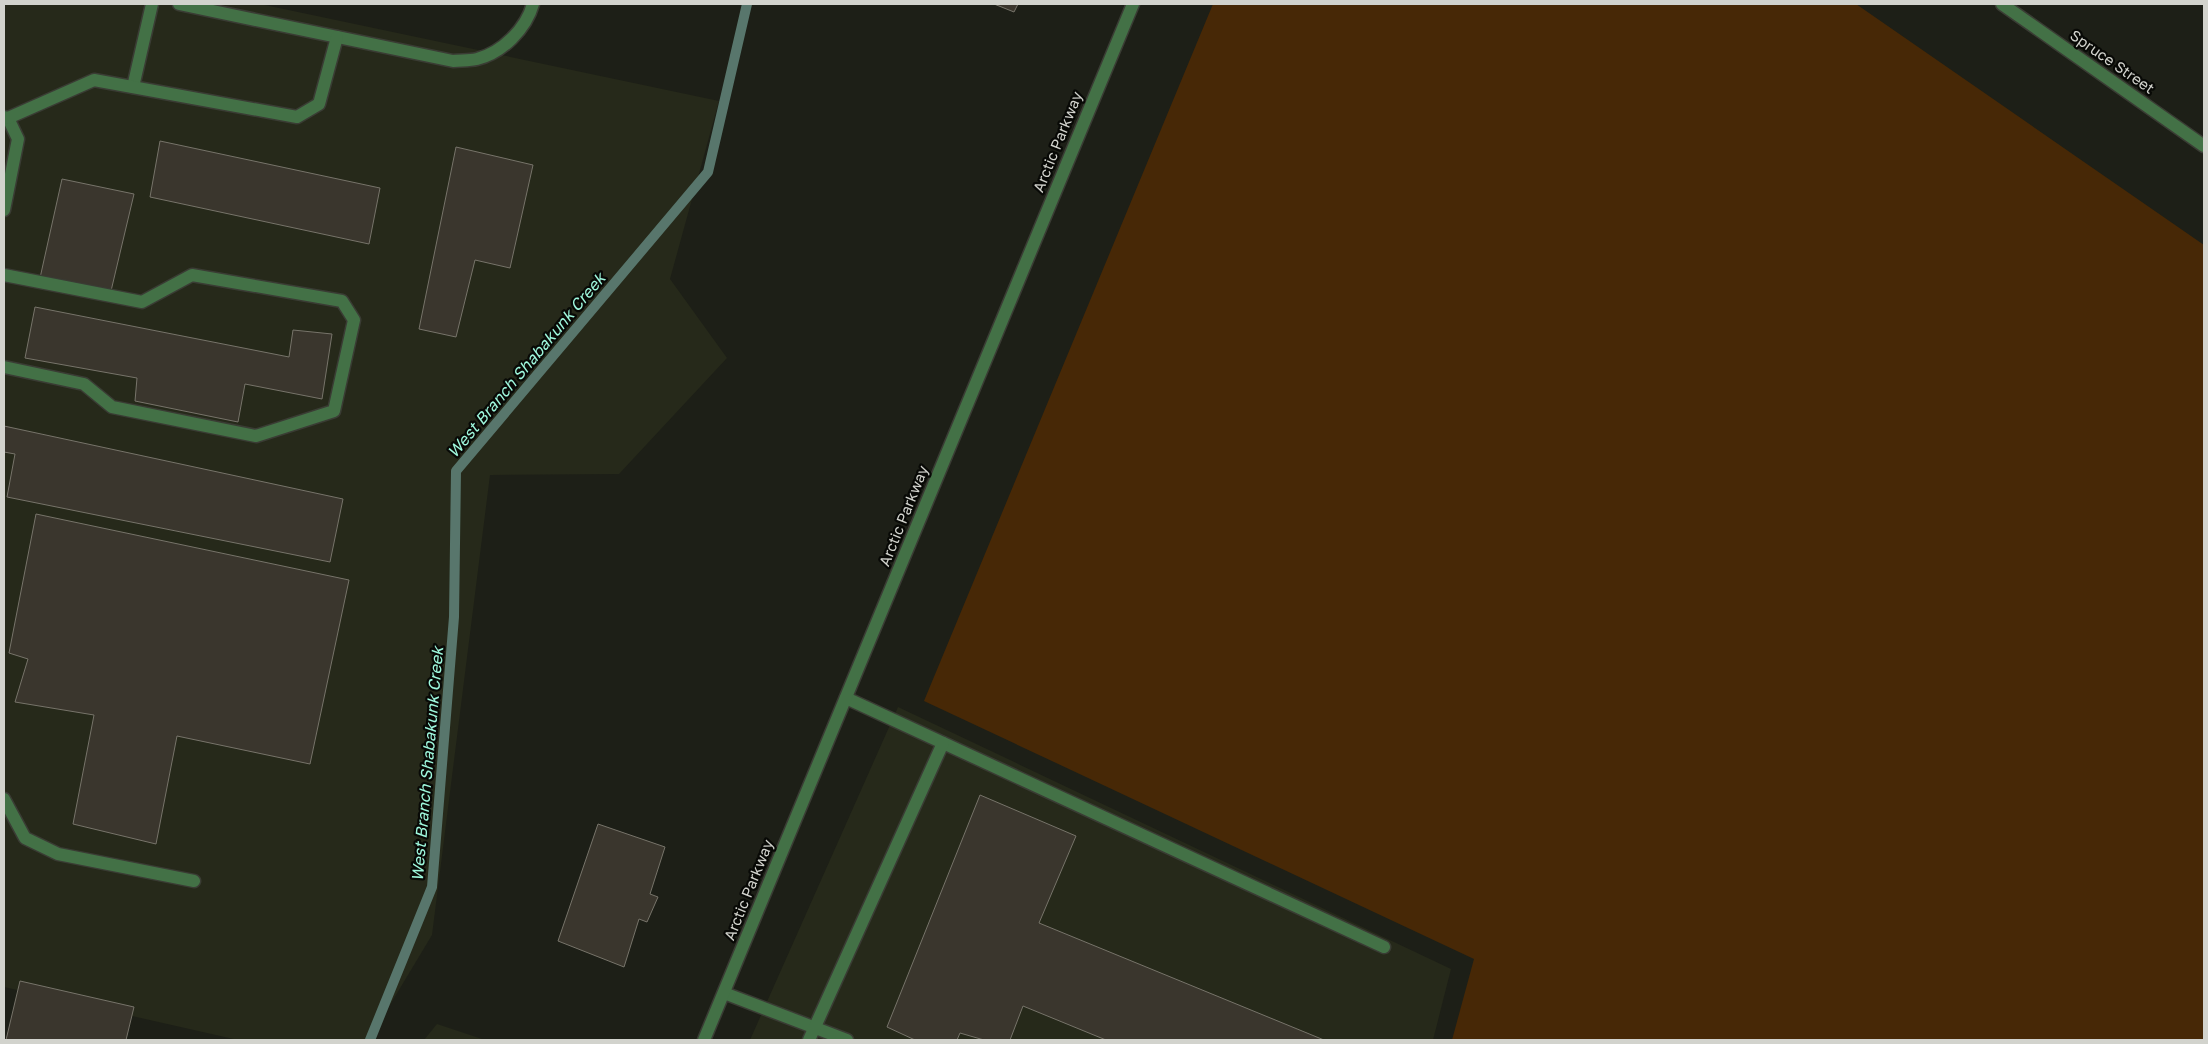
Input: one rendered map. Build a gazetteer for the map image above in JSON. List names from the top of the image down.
{
  "streets": {
    "street": ["Spruce Street", "Arctic Parkway"]
  },
  "water": ["West Branch Shabakunk Creek"]
}
